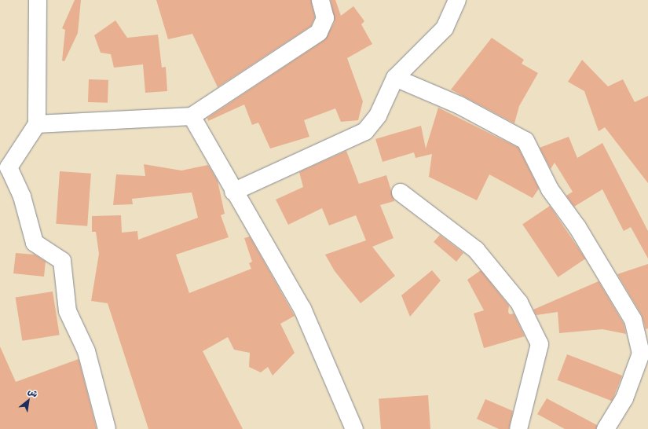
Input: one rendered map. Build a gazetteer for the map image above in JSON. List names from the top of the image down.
{
  "north": "top right"
}
